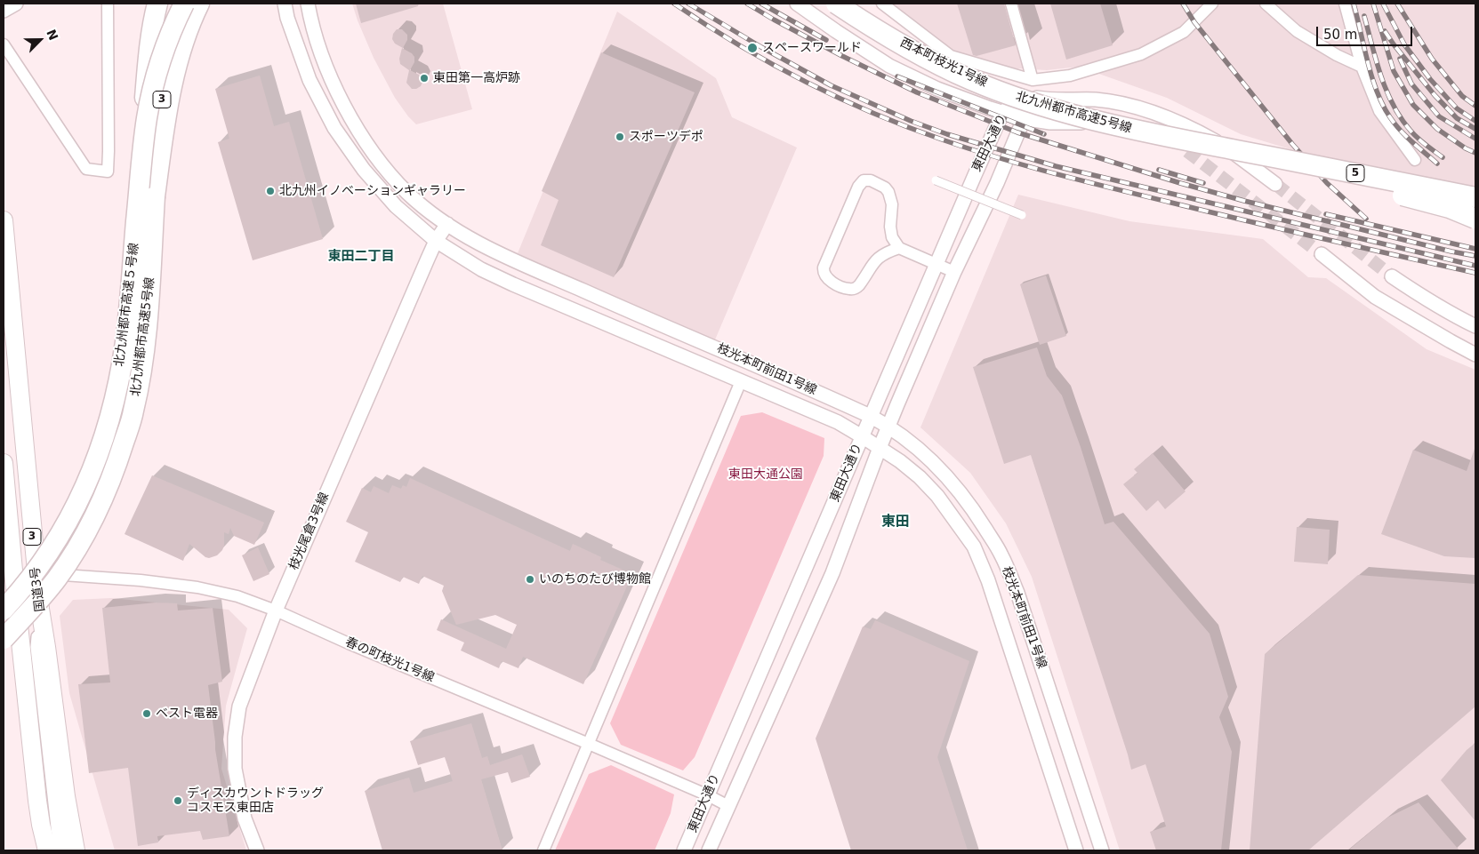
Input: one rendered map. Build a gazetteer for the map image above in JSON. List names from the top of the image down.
{
  "streets": {
    "highway": [
      "3",
      "北九州都市高速5号線",
      "5",
      "北九州都市高速５号線",
      "国道3号"
    ],
    "street": [
      "西本町枝光1号線",
      "東田大通り",
      "枝光本町前田1号線",
      "枝光尾倉3号線",
      "春の町枝光1号線"
    ]
  },
  "crossings": [
    ["西本町枝光1号線", "北九州都市高速5号線"],
    ["西本町枝光1号線", "東田大通り"],
    ["3", "北九州都市高速5号線"],
    ["3", "北九州都市高速５号線"],
    ["北九州都市高速5号線", "5"],
    ["東田大通り", "枝光本町前田1号線"],
    ["東田大通り", "春の町枝光1号線"],
    ["枝光本町前田1号線", "枝光尾倉3号線"],
    ["枝光尾倉3号線", "春の町枝光1号線"],
    ["国道3号", "春の町枝光1号線"]
  ],
  "districts": ["東田二丁目", "東田"],
  "parks": ["東田大通公園"],
  "places": [
    "スペースワールド",
    "東田第一高炉跡",
    "スポーツデポ",
    "北九州イノベーションギャラリー",
    "いのちのたび博物館",
    "ベスト電器",
    "ディスカウントドラッグ コスモス東田店"
  ],
  "scale_bar": "50 m",
  "north": "top right"
}
